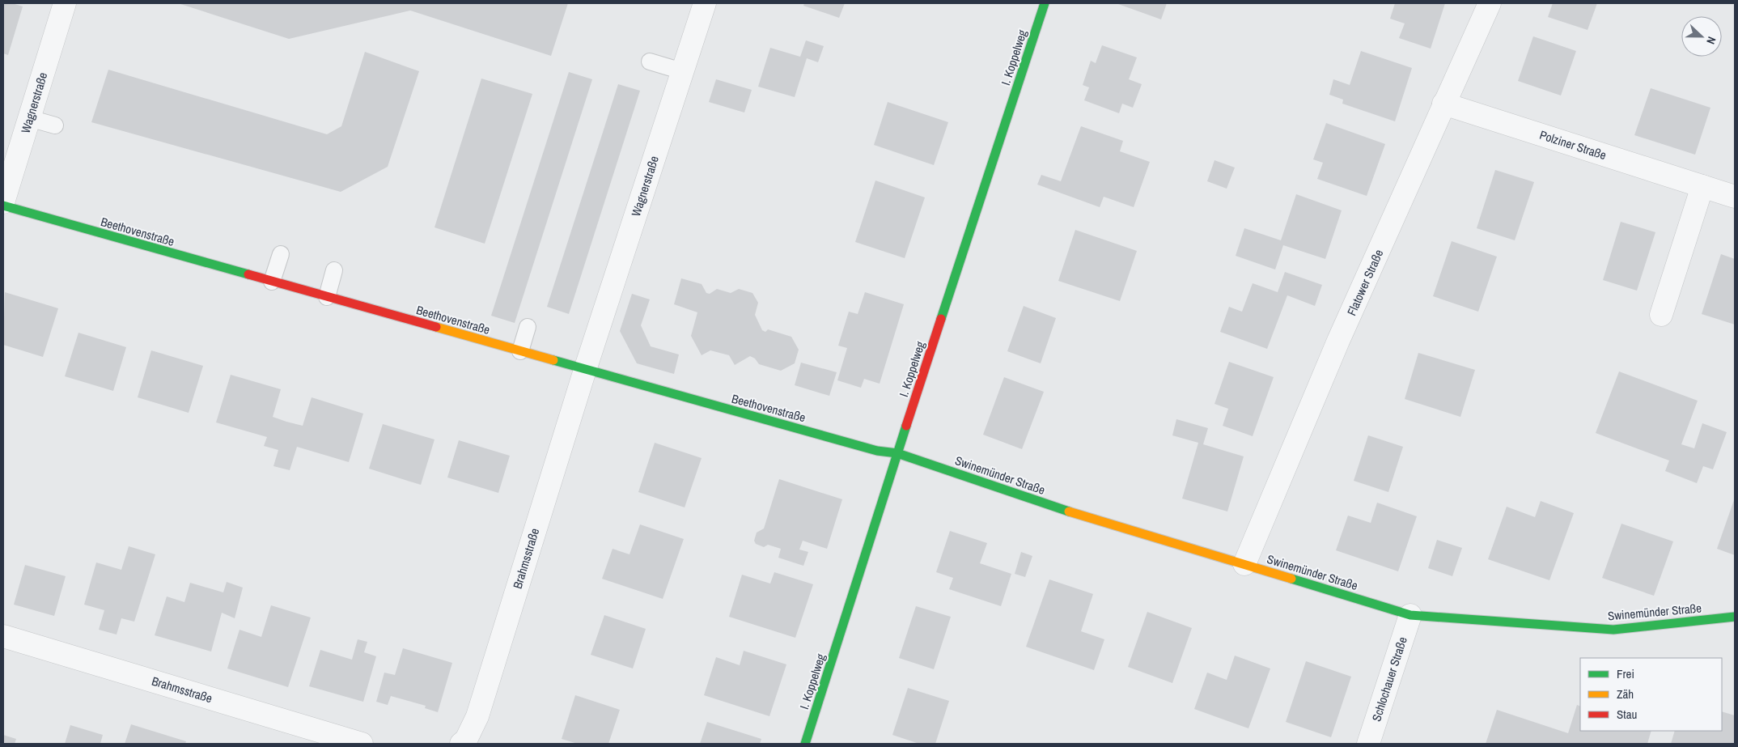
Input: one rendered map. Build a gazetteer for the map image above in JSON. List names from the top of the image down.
{
  "streets": {
    "street": [
      "I. Koppelweg",
      "Wagnerstraße",
      "Polziner Straße",
      "Beethovenstraße",
      "Flatower Straße",
      "Swinemünder Straße",
      "Brahmsstraße",
      "Schlochauer Straße"
    ]
  },
  "crossings": [
    ["I. Koppelweg", "Beethovenstraße"],
    ["I. Koppelweg", "Swinemünder Straße"],
    ["Wagnerstraße", "Beethovenstraße"],
    ["Wagnerstraße", "Brahmsstraße"],
    ["Polziner Straße", "Flatower Straße"],
    ["Beethovenstraße", "Swinemünder Straße"],
    ["Beethovenstraße", "Brahmsstraße"],
    ["Flatower Straße", "Swinemünder Straße"],
    ["Swinemünder Straße", "Schlochauer Straße"]
  ],
  "legend": ["Frei", "Zäh", "Stau"],
  "north": "right"
}
